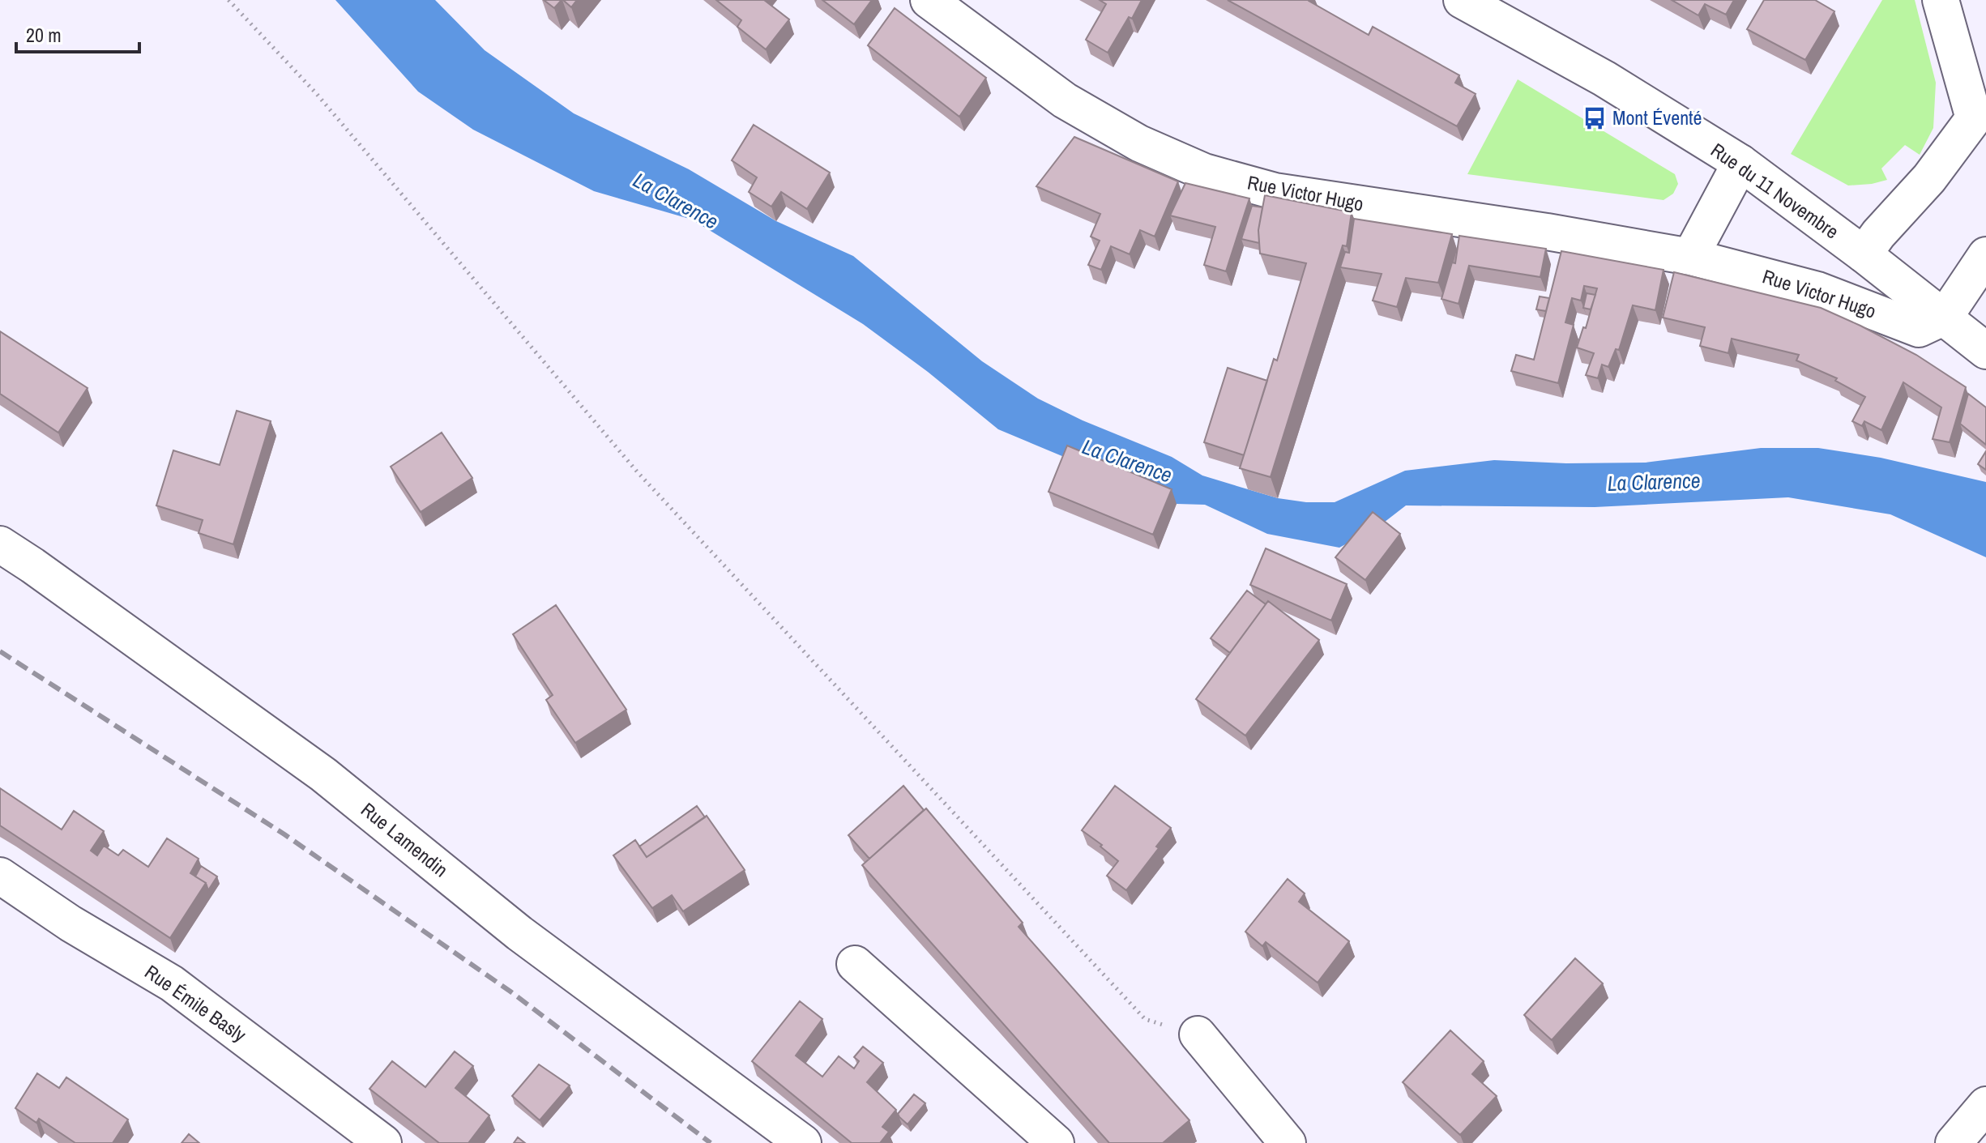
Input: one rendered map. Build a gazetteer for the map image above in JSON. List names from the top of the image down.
{
  "streets": {
    "street": [
      "Rue du 11 Novembre",
      "Rue Victor Hugo",
      "Rue Lamendin",
      "Rue Émile Basly"
    ]
  },
  "crossings": [
    ["Rue du 11 Novembre", "Rue Victor Hugo"]
  ],
  "water": ["La Clarence"],
  "places": {
    "bus stop": ["Mont Éventé"]
  },
  "scale_bar": "20 m"
}
